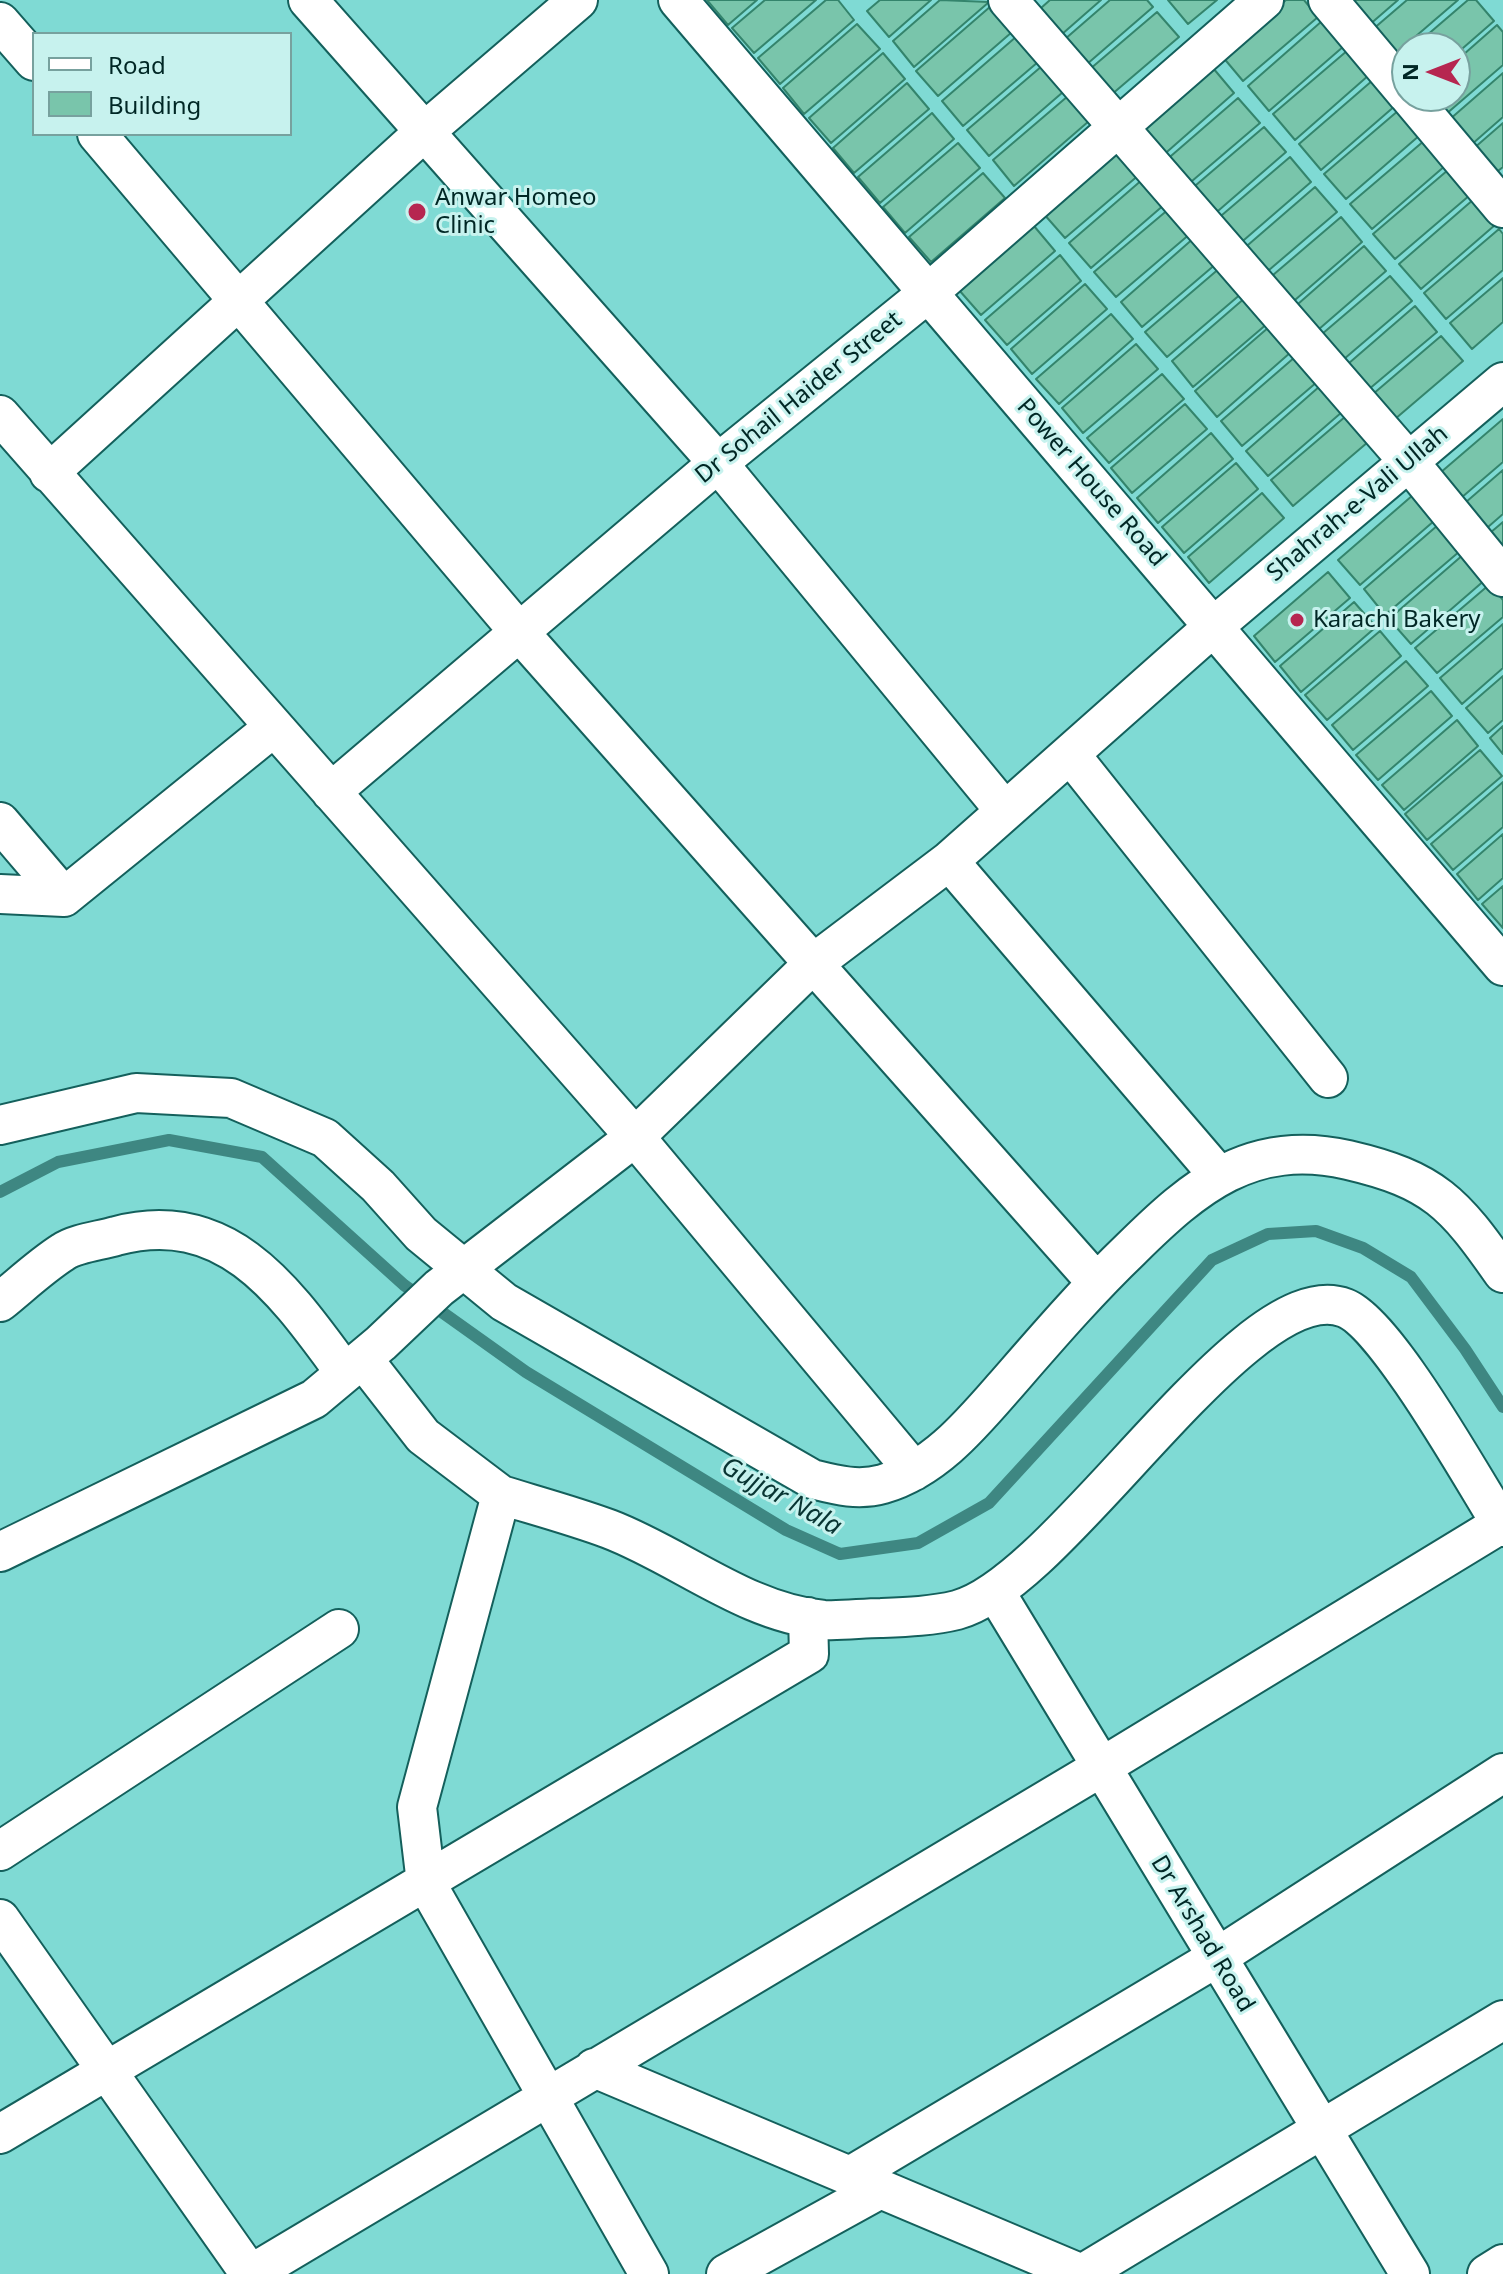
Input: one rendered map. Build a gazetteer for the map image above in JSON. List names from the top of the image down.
{
  "streets": {
    "street": [
      "Dr Sohail Haider Street",
      "Power House Road",
      "Shahrah-e-Vali Ullah",
      "Dr Arshad Road"
    ]
  },
  "crossings": [
    ["Dr Sohail Haider Street", "Power House Road"],
    ["Power House Road", "Shahrah-e-Vali Ullah"]
  ],
  "water": ["Gujjar Nala"],
  "places": ["Anwar Homeo Clinic", "Karachi Bakery"],
  "legend": ["Road", "Building"],
  "north": "left"
}
